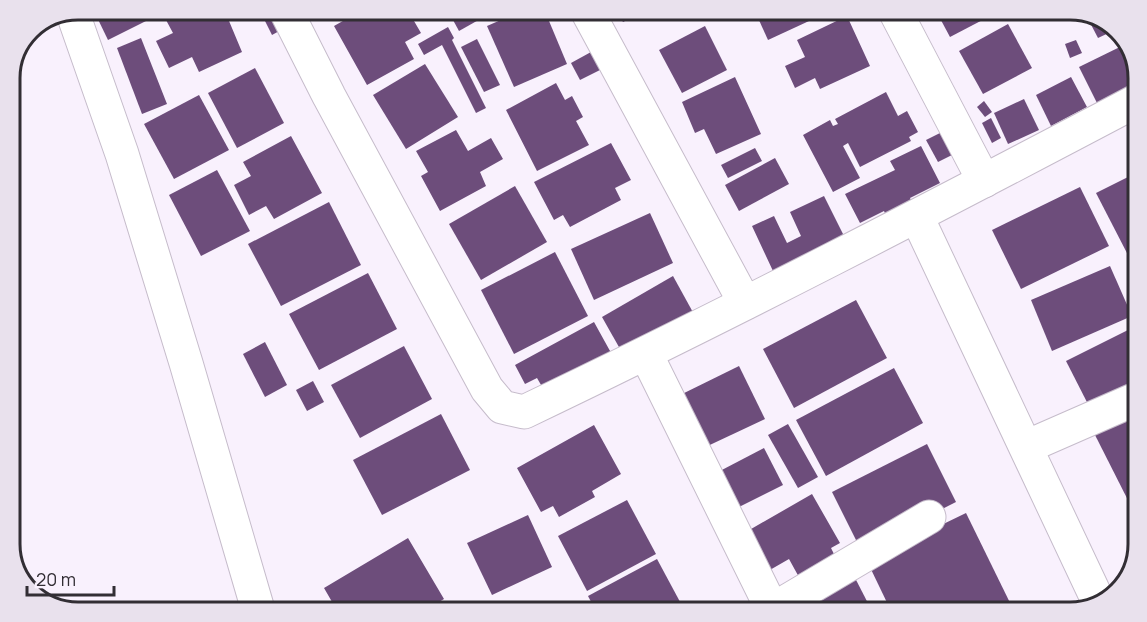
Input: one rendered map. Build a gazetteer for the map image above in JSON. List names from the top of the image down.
{
  "scale_bar": "20 m"
}
